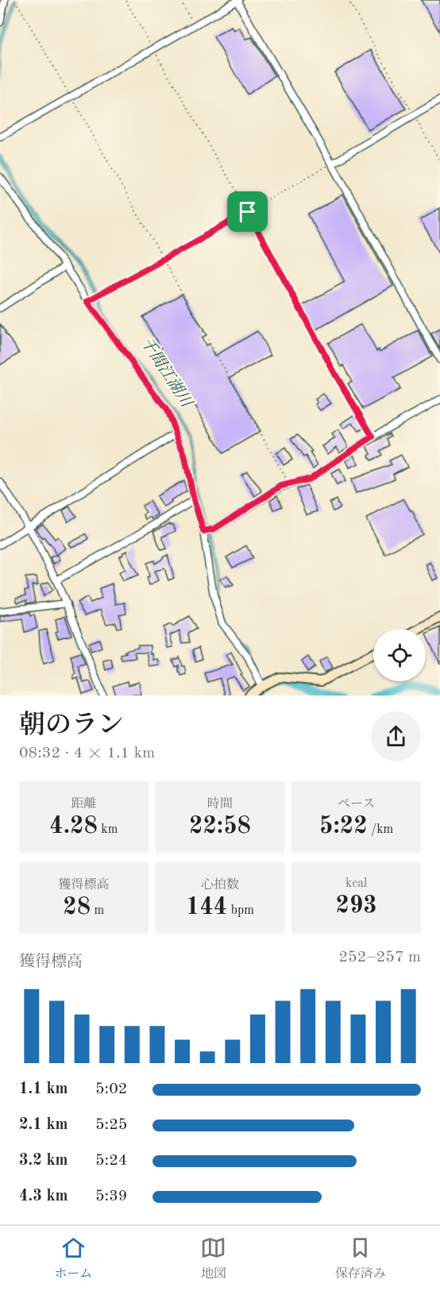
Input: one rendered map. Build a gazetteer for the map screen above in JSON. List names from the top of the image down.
{
  "water": ["千間江湖川"],
  "page": {
    "heading": ["朝のラン", "08:32 · 4 × 1.1 km"],
    "stats": [
      ["距離", "4.28 km"],
      ["時間", "22:58"],
      ["ペース", "5:22 /km"],
      ["獲得標高", "28 m"],
      ["心拍数", "144 bpm"],
      ["kcal", "293"]
    ],
    "chart": ["獲得標高", "252–257 m"],
    "list": [
      {
        "name": "1.1 km",
        "note": "5:02"
      },
      {
        "name": "2.1 km",
        "note": "5:25"
      },
      {
        "name": "3.2 km",
        "note": "5:24"
      },
      {
        "name": "4.3 km",
        "note": "5:39"
      }
    ],
    "tabs": ["ホーム", "地図", "保存済み"]
  }
}
